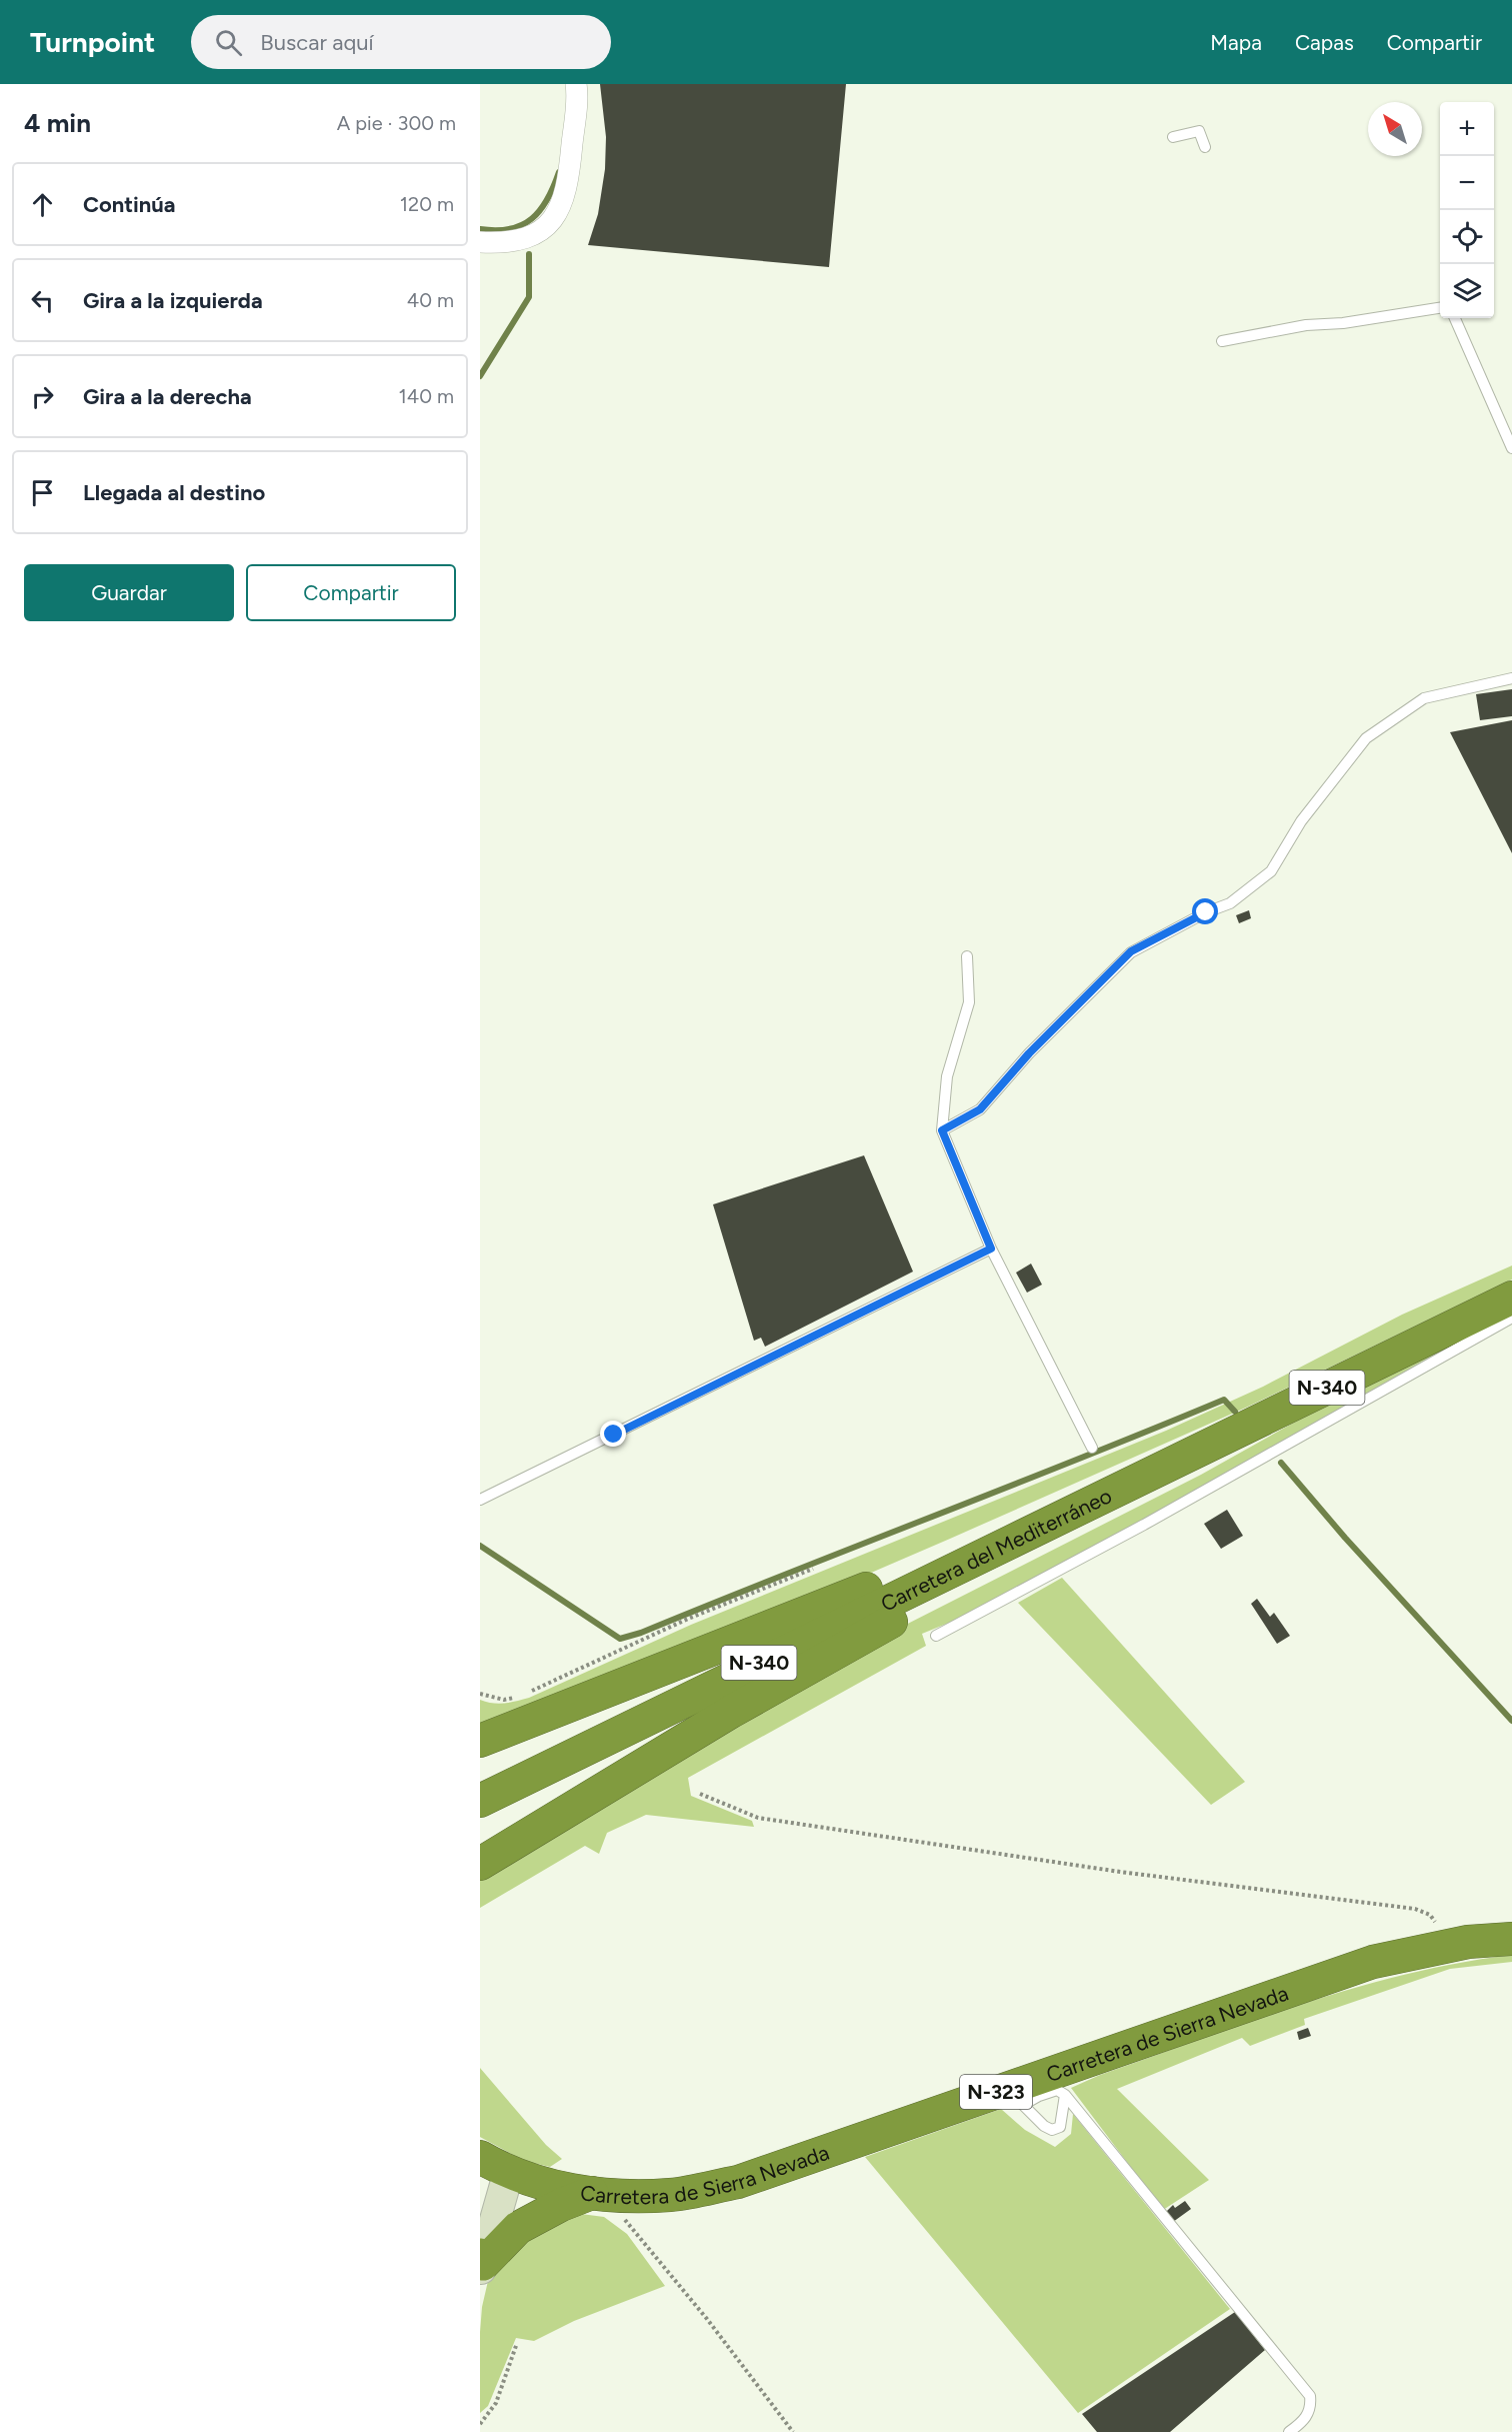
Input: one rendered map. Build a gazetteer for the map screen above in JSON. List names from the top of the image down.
{
  "streets": {
    "highway": [
      "N-340",
      "Carretera del Mediterráneo",
      "Carretera de Sierra Nevada",
      "N-323"
    ]
  },
  "north": "top left",
  "page": {
    "header": "Turnpoint",
    "search": "Buscar aquí",
    "nav": ["Mapa", "Capas", "Compartir"],
    "heading": ["4 min", "A pie · 300 m"],
    "map_buttons": ["+", "−"],
    "list": [
      ["Continúa", "120 m"],
      ["Gira a la izquierda", "40 m"],
      ["Gira a la derecha", "140 m"],
      "Llegada al destino"
    ],
    "buttons": ["Guardar", "Compartir"]
  }
}
